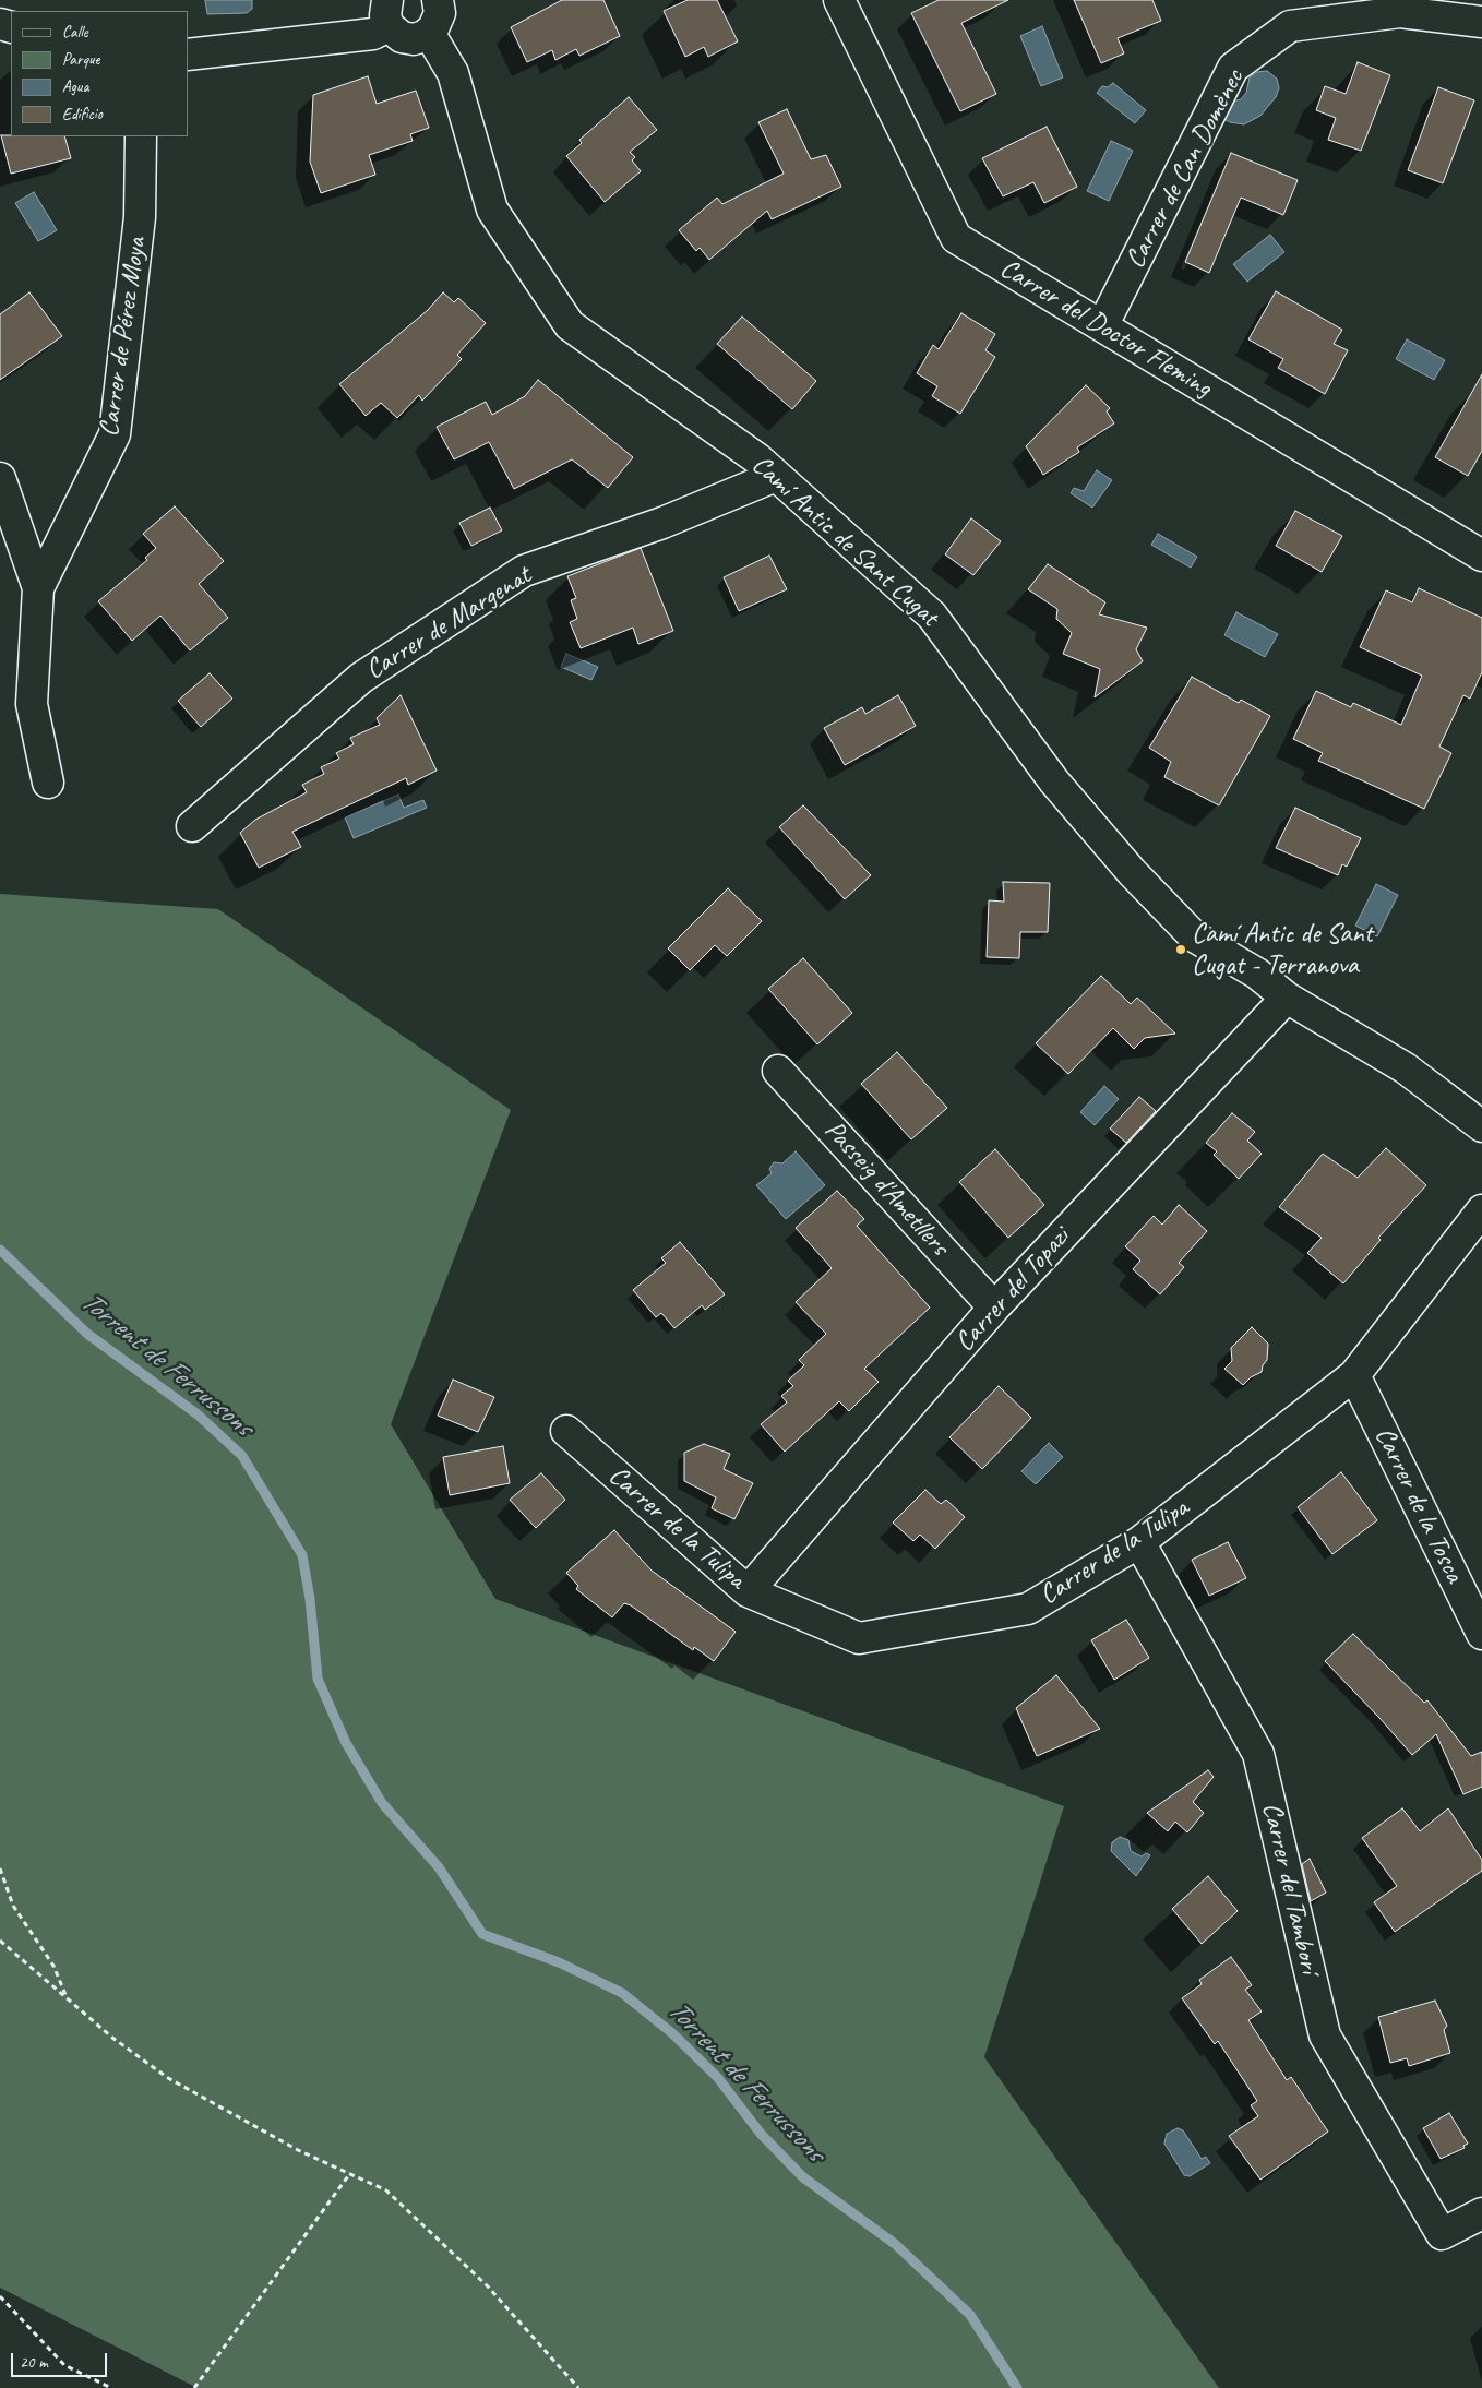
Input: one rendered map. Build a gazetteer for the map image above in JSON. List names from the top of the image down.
{
  "streets": {
    "street": [
      "Carrer de Can Domènec",
      "Carrer del Doctor Fleming",
      "Carrer de Pérez Moya",
      "Camí Antic de Sant Cugat",
      "Carrer de Margenat",
      "Passeig d'Ametllers",
      "Carrer del Topazi",
      "Carrer de la Tosca",
      "Carrer de la Tulipa",
      "Carrer del Tamborí"
    ]
  },
  "crossings": [
    ["Carrer de Can Domènec", "Carrer del Doctor Fleming"],
    ["Camí Antic de Sant Cugat", "Carrer de Margenat"],
    ["Camí Antic de Sant Cugat", "Carrer del Topazi"],
    ["Passeig d'Ametllers", "Carrer del Topazi"],
    ["Carrer del Topazi", "Carrer de la Tulipa"],
    ["Carrer de la Tosca", "Carrer de la Tulipa"],
    ["Carrer de la Tulipa", "Carrer del Tamborí"]
  ],
  "water": ["Torrent de Ferrussons"],
  "places": ["Camí Antic de Sant Cugat - Terranova"],
  "legend": [
    "Calle",
    "Parque",
    "Agua",
    "Edificio"
  ],
  "scale_bar": "20 m"
}
